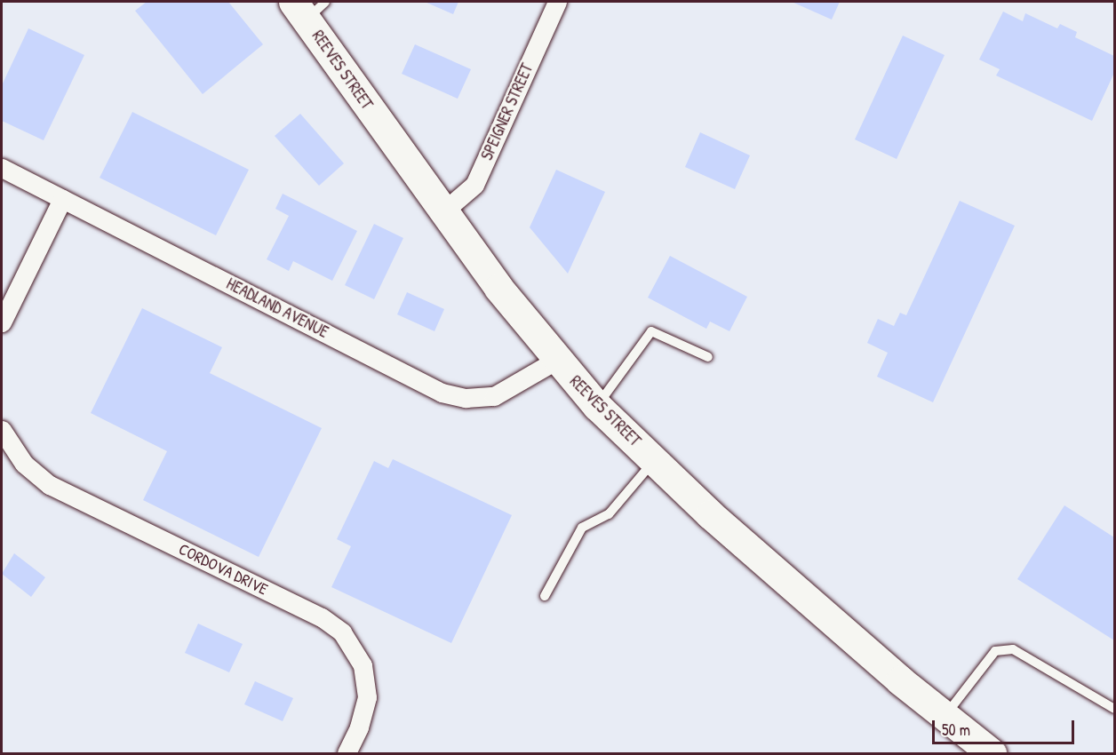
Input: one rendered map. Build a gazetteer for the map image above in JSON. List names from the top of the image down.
{
  "streets": {
    "main road": ["REEVES STREET"],
    "street": ["SPEIGNER STREET", "HEADLAND AVENUE", "CORDOVA DRIVE"]
  },
  "crossings": [
    ["REEVES STREET", "SPEIGNER STREET"],
    ["REEVES STREET", "HEADLAND AVENUE"]
  ],
  "scale_bar": "50 m"
}
